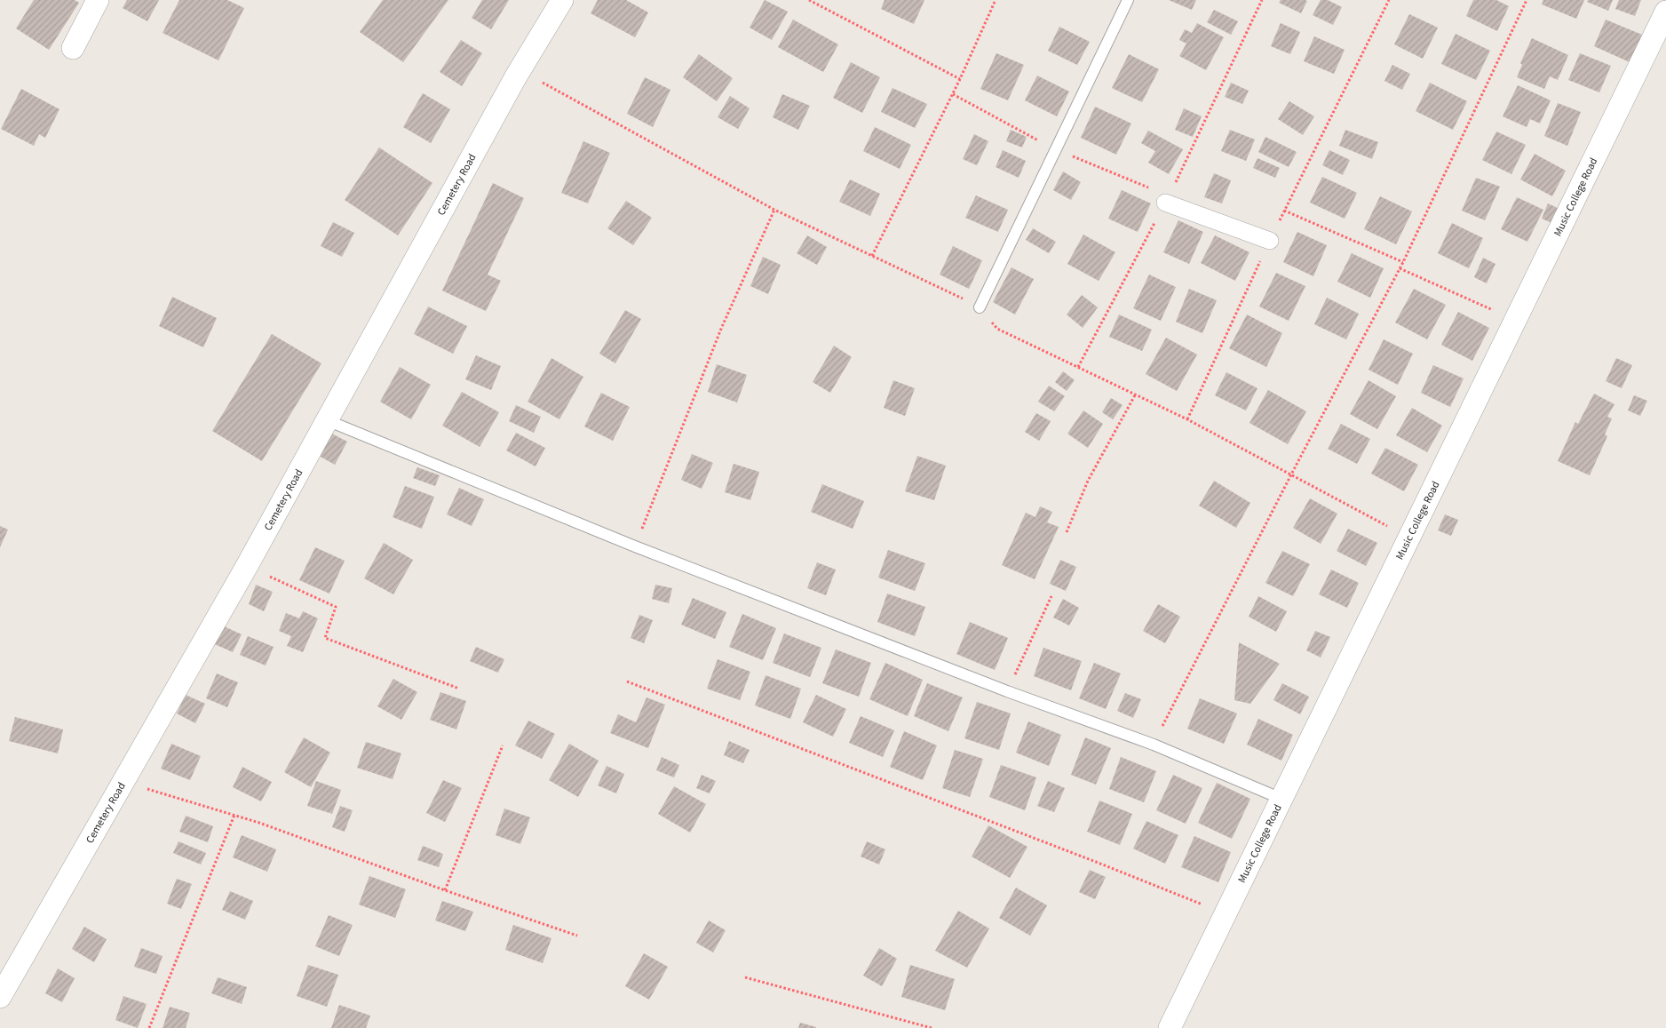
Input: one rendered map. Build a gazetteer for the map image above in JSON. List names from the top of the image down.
{
  "streets": {
    "street": ["Cemetery Road", "Music College Road"]
  }
}
